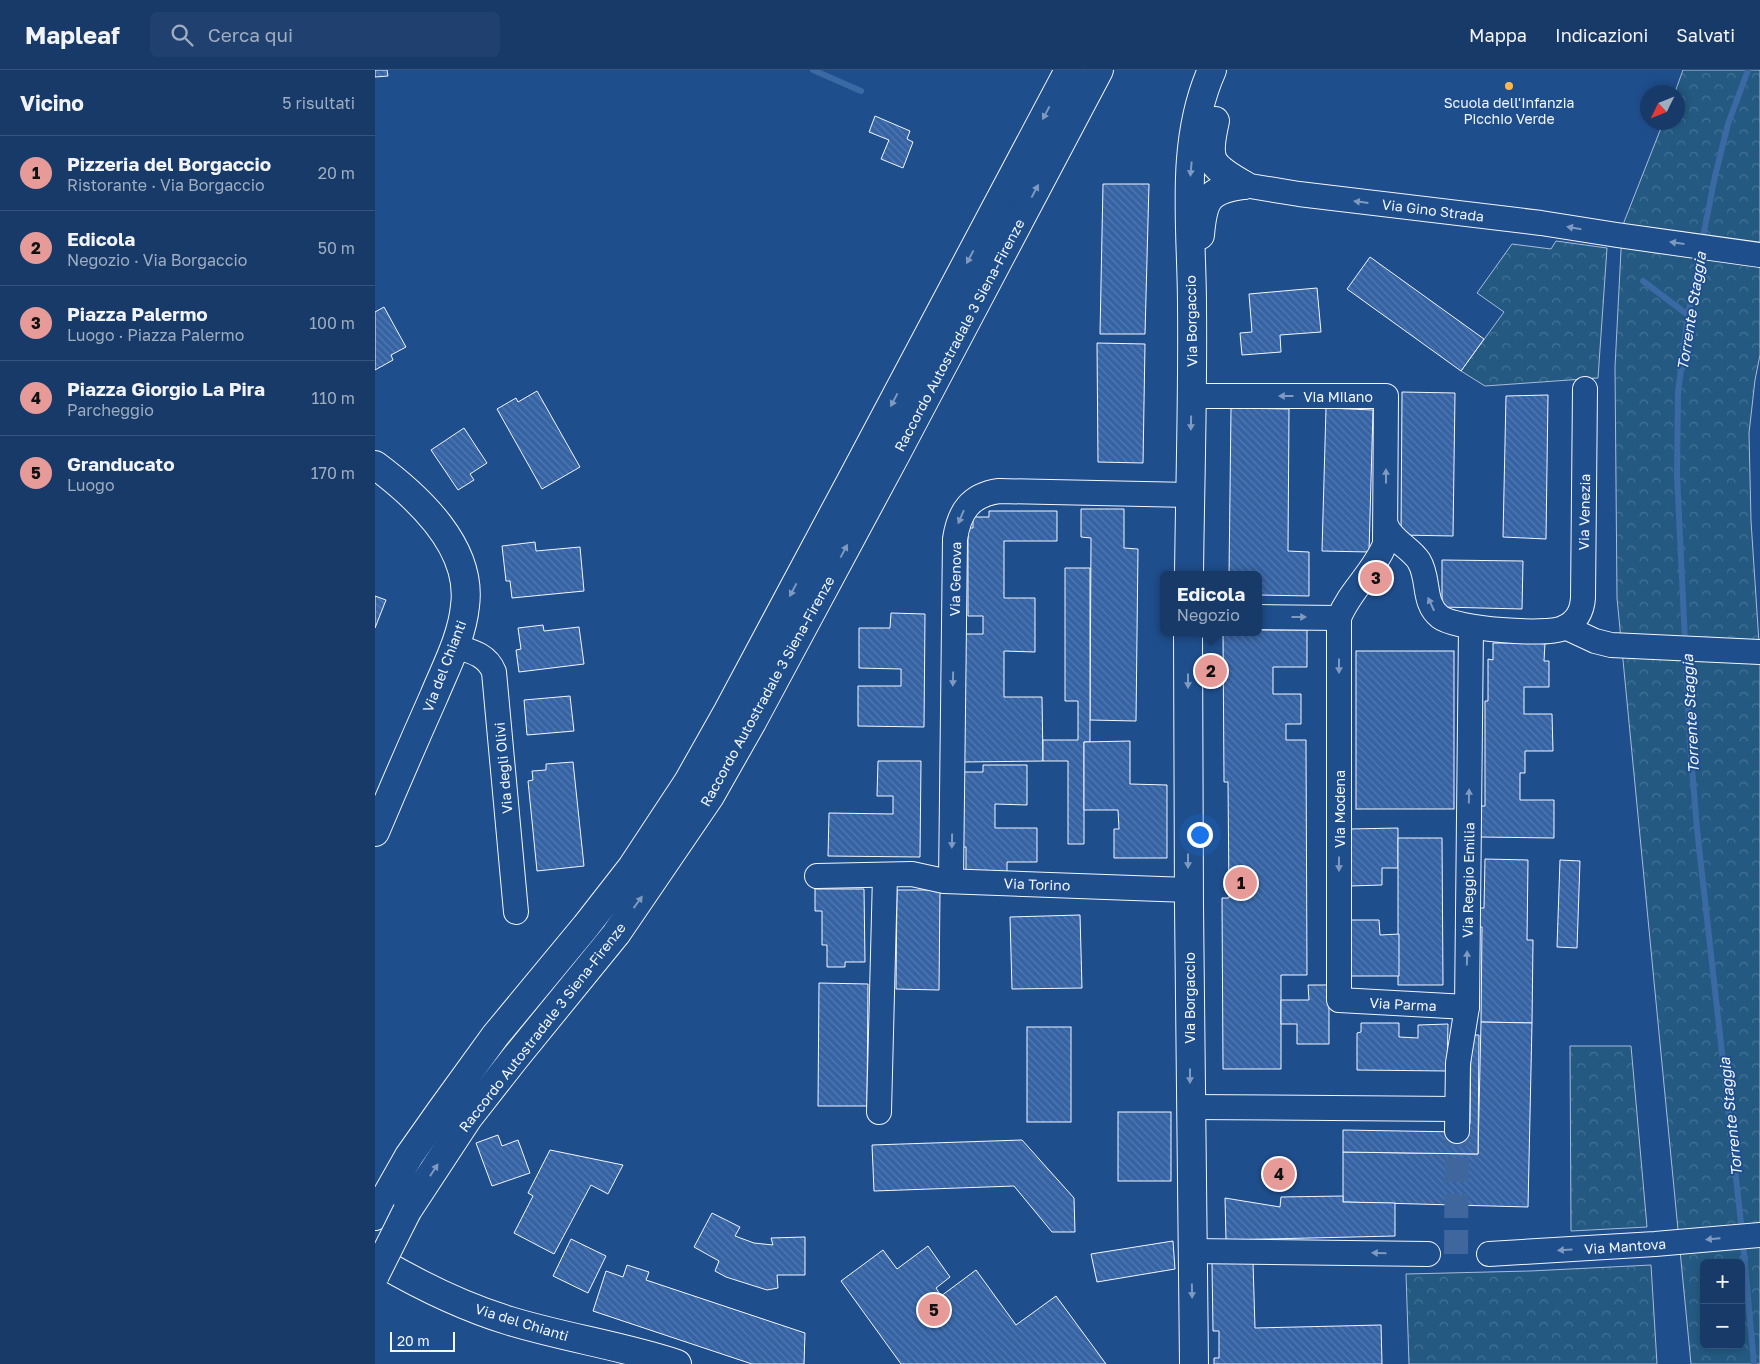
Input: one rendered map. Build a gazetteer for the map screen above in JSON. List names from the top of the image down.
{
  "streets": {
    "main road": ["Via Borgaccio", "Raccordo Autostradale 3 Siena-Firenze", "Via del Chianti"],
    "street": [
      "Via Gino Strada",
      "Via Milano",
      "Via Venezia",
      "Via Genova",
      "Via degli Olivi",
      "Via Modena",
      "Via Reggio Emilia",
      "Via Torino",
      "Via Parma",
      "Via Mantova"
    ]
  },
  "crossings": [
    ["Via Borgaccio", "Via Milano"],
    ["Via Borgaccio", "Via Genova"],
    ["Via Borgaccio", "Via Reggio Emilia"],
    ["Via Borgaccio", "Via Torino"],
    ["Via Genova", "Via Torino"],
    ["Via del Chianti", "Via degli Olivi"],
    ["Via Modena", "Via Parma"],
    ["Via Reggio Emilia", "Via Parma"]
  ],
  "one_way": [
    "Via Gino Strada",
    "Via Borgaccio",
    "Via Modena",
    "Via Reggio Emilia",
    "Via Mantova"
  ],
  "water": ["Torrente Staggia"],
  "places": ["Scuola dell'Infanzia Picchio Verde"],
  "scale_bar": "20 m",
  "north": "bottom left",
  "page": {
    "header": "Mapleaf",
    "search": "Cerca qui",
    "nav": ["Mappa", "Indicazioni", "Salvati"],
    "heading": ["Vicino", "5 risultati"],
    "list": [
      {
        "mark": "1",
        "name": "Pizzeria del Borgaccio",
        "note": "Ristorante · Via Borgaccio",
        "value": "20 m"
      },
      {
        "mark": "2",
        "name": "Edicola",
        "note": "Negozio · Via Borgaccio",
        "value": "50 m"
      },
      {
        "mark": "3",
        "name": "Piazza Palermo",
        "note": "Luogo · Piazza Palermo",
        "value": "100 m"
      },
      {
        "mark": "4",
        "name": "Piazza Giorgio La Pira",
        "note": "Parcheggio",
        "value": "110 m"
      },
      {
        "mark": "5",
        "name": "Granducato",
        "note": "Luogo",
        "value": "170 m"
      }
    ],
    "pins": [
      "3",
      "2",
      "1",
      "4",
      "5"
    ],
    "popup": ["Edicola", "Negozio"],
    "map_buttons": ["+", "−"],
    "scale": "20 m"
  }
}
